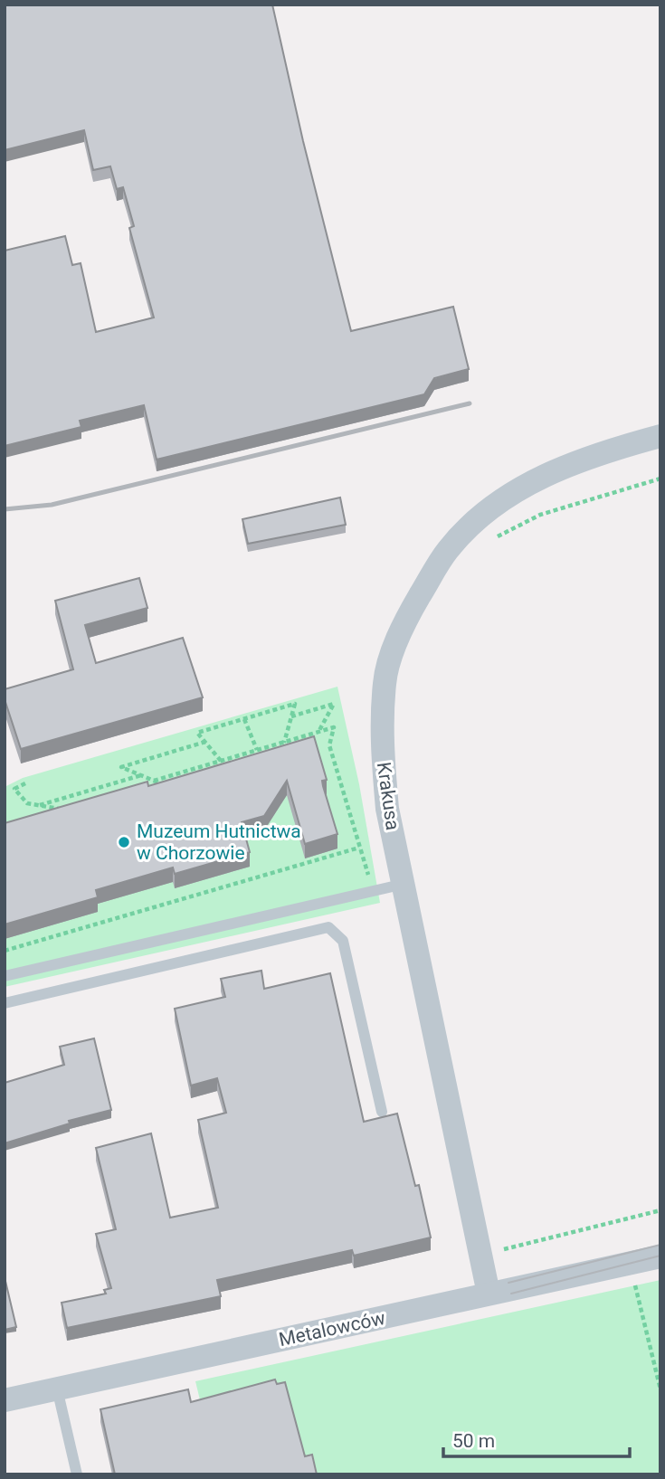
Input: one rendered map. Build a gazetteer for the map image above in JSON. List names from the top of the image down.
{
  "streets": {
    "street": ["Krakusa", "Metalowców"]
  },
  "crossings": [
    ["Krakusa", "Metalowców"]
  ],
  "places": ["Muzeum Hutnictwa w Chorzowie"],
  "scale_bar": "50 m"
}
